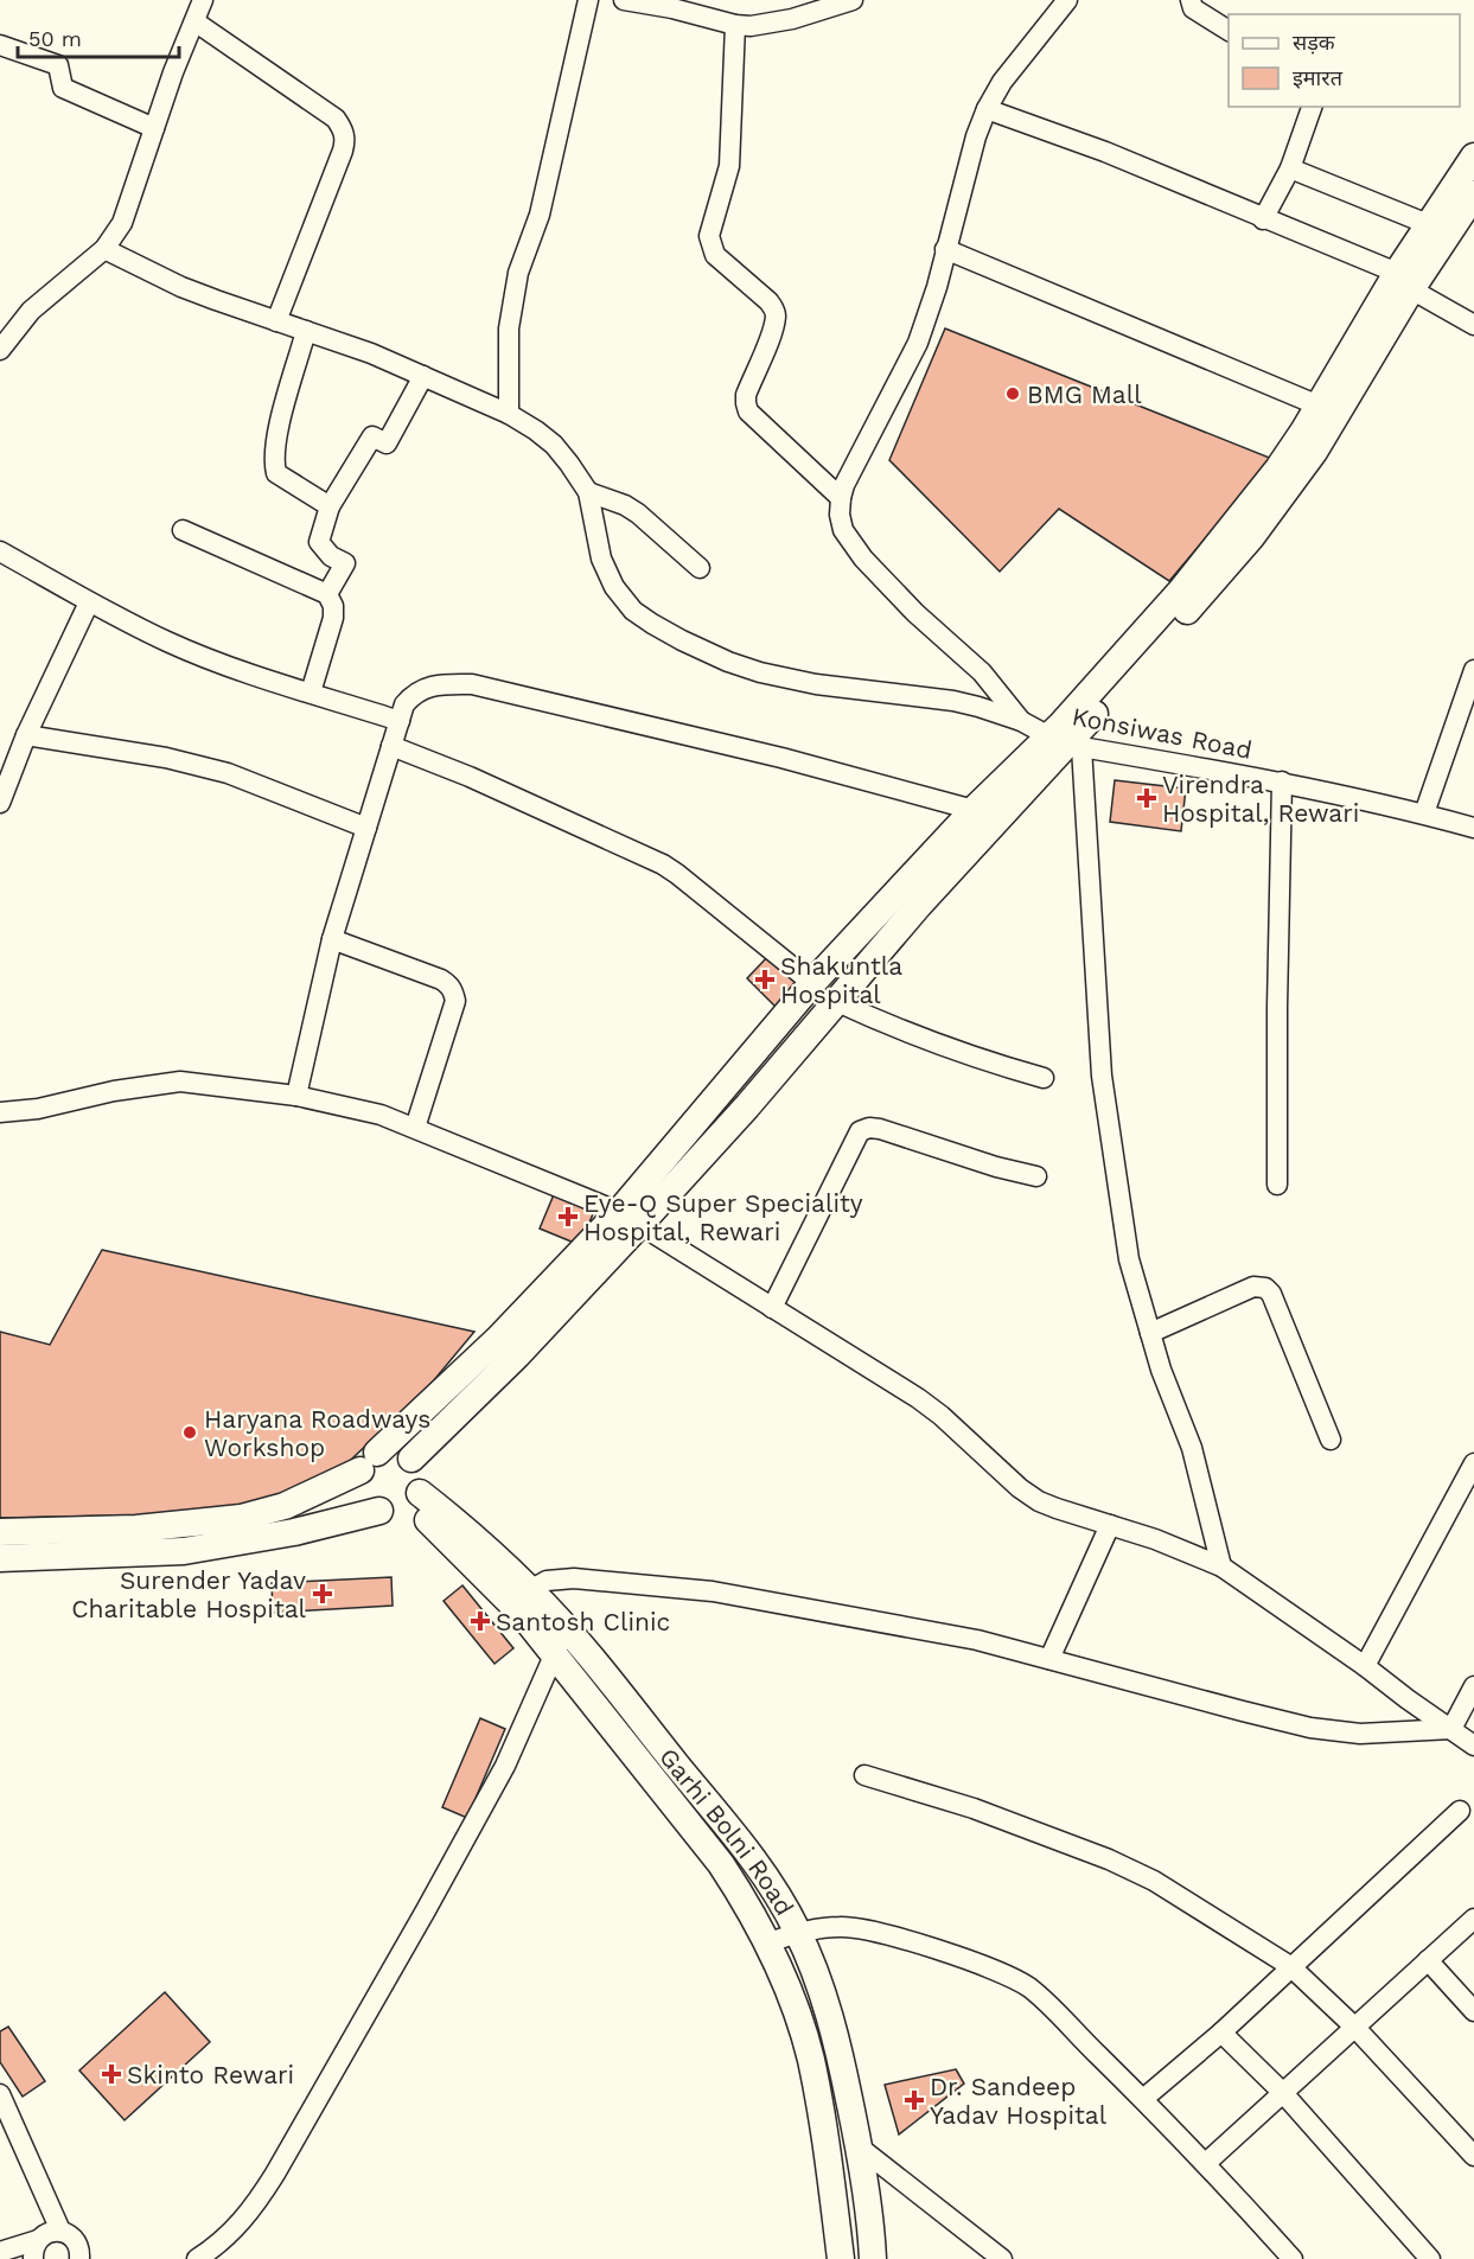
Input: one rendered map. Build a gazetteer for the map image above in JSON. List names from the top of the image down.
{
  "streets": {
    "main road": ["Garhi Bolni Road"],
    "street": ["Konsiwas Road"]
  },
  "places": {
    "other": ["BMG Mall", "Haryana Roadways Workshop"],
    "health": [
      "Virendra Hospital, Rewari",
      "Shakuntla Hospital",
      "Eye-Q Super Speciality Hospital, Rewari",
      "Surender Yadav Charitable Hospital",
      "Santosh Clinic",
      "Skinto Rewari",
      "Dr. Sandeep Yadav Hospital"
    ]
  },
  "legend": ["सड़क", "इमारत"],
  "scale_bar": "50 m"
}
